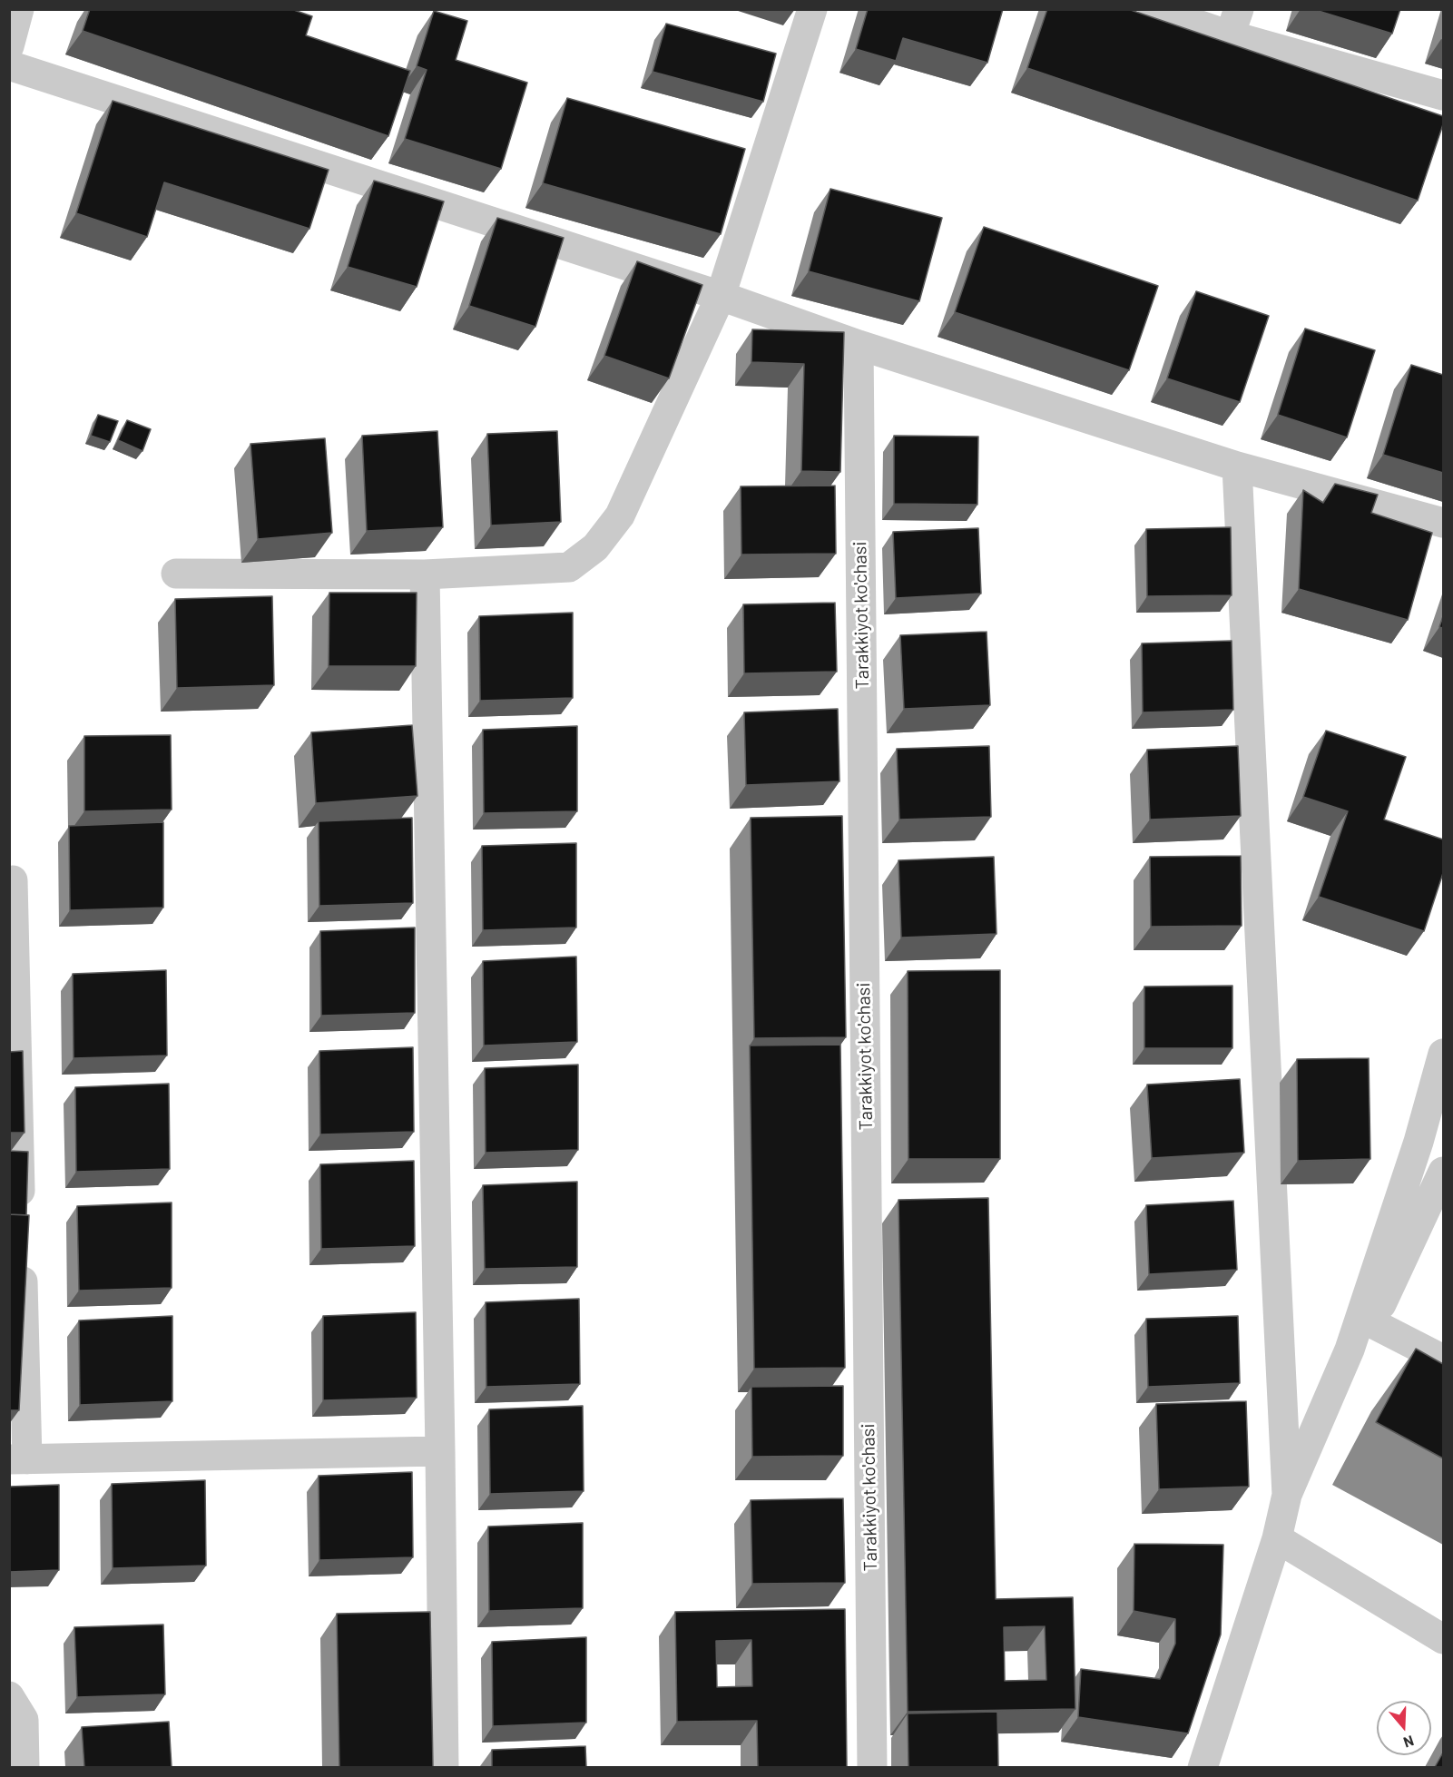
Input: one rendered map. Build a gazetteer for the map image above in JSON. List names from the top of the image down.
{
  "streets": {
    "street": ["Tarakkiyot ko'chasi"]
  },
  "north": "bottom"
}
